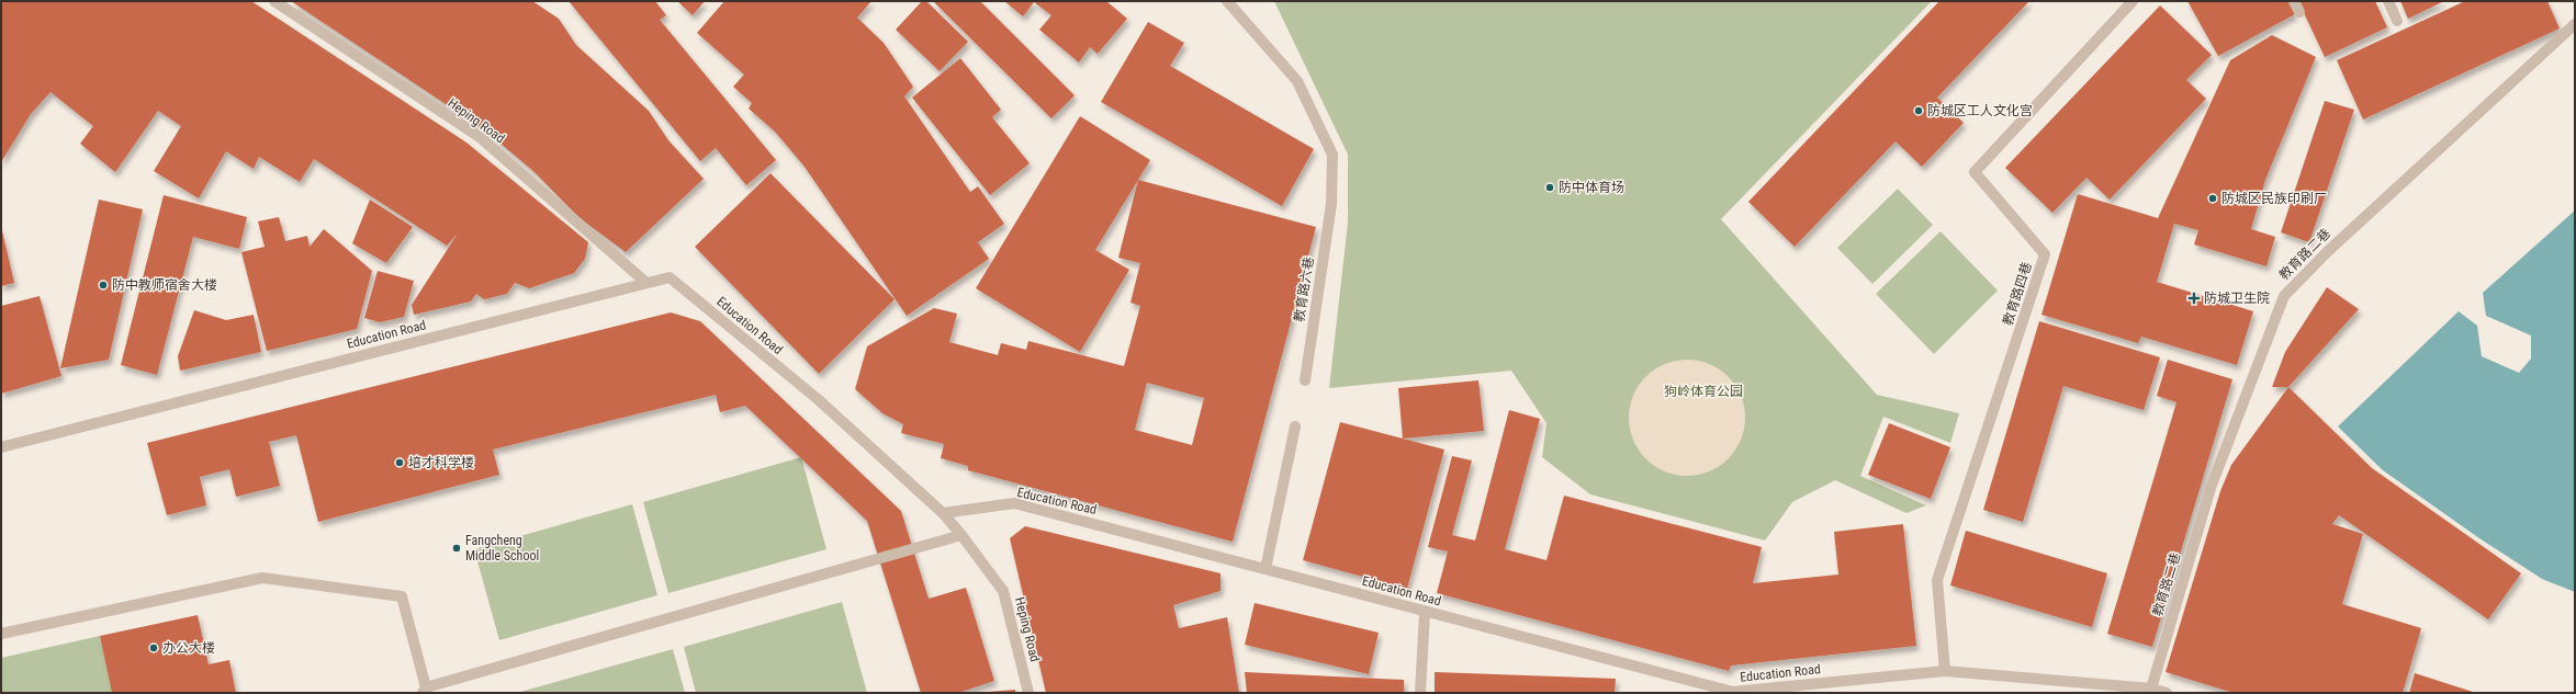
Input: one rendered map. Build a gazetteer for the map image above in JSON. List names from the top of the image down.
{
  "streets": {
    "street": [
      "Heping Road",
      "教育路二巷",
      "教育路六巷",
      "教育路四巷",
      "Education Road"
    ]
  },
  "crossings": [
    ["Heping Road", "Education Road"],
    ["教育路二巷", "Education Road"],
    ["教育路四巷", "Education Road"]
  ],
  "parks": ["狗岭体育公园"],
  "places": {
    "other": [
      "防城区工人文化宫",
      "防中体育场",
      "防城区民族印刷厂",
      "防中教师宿舍大楼",
      "培才科学楼",
      "Fangcheng Middle School",
      "办公大楼"
    ],
    "health": ["防城卫生院"]
  }
}
